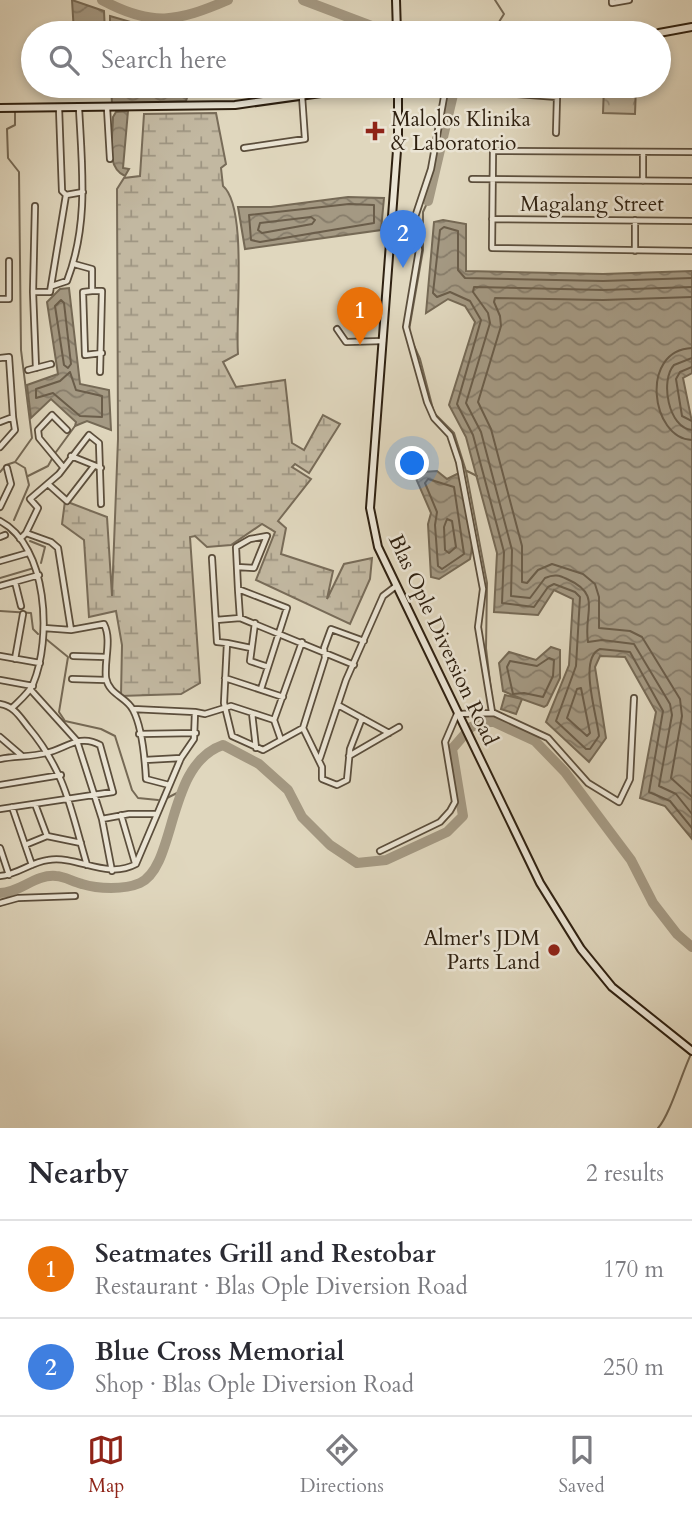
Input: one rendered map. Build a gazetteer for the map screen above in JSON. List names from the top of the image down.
{
  "streets": {
    "main road": ["Blas Ople Diversion Road"],
    "street": ["Magalang Street"]
  },
  "places": {
    "health": ["Malolos Klinika & Laboratorio"],
    "other": ["Almer's JDM Parts Land"]
  },
  "page": {
    "search": "Search here",
    "pins": ["2", "1"],
    "heading": ["Nearby", "2 results"],
    "list": [
      {
        "mark": "1",
        "name": "Seatmates Grill and Restobar",
        "note": "Restaurant · Blas Ople Diversion Road",
        "value": "170 m"
      },
      {
        "mark": "2",
        "name": "Blue Cross Memorial",
        "note": "Shop · Blas Ople Diversion Road",
        "value": "250 m"
      }
    ],
    "nav": ["Map", "Directions", "Saved"]
  }
}
